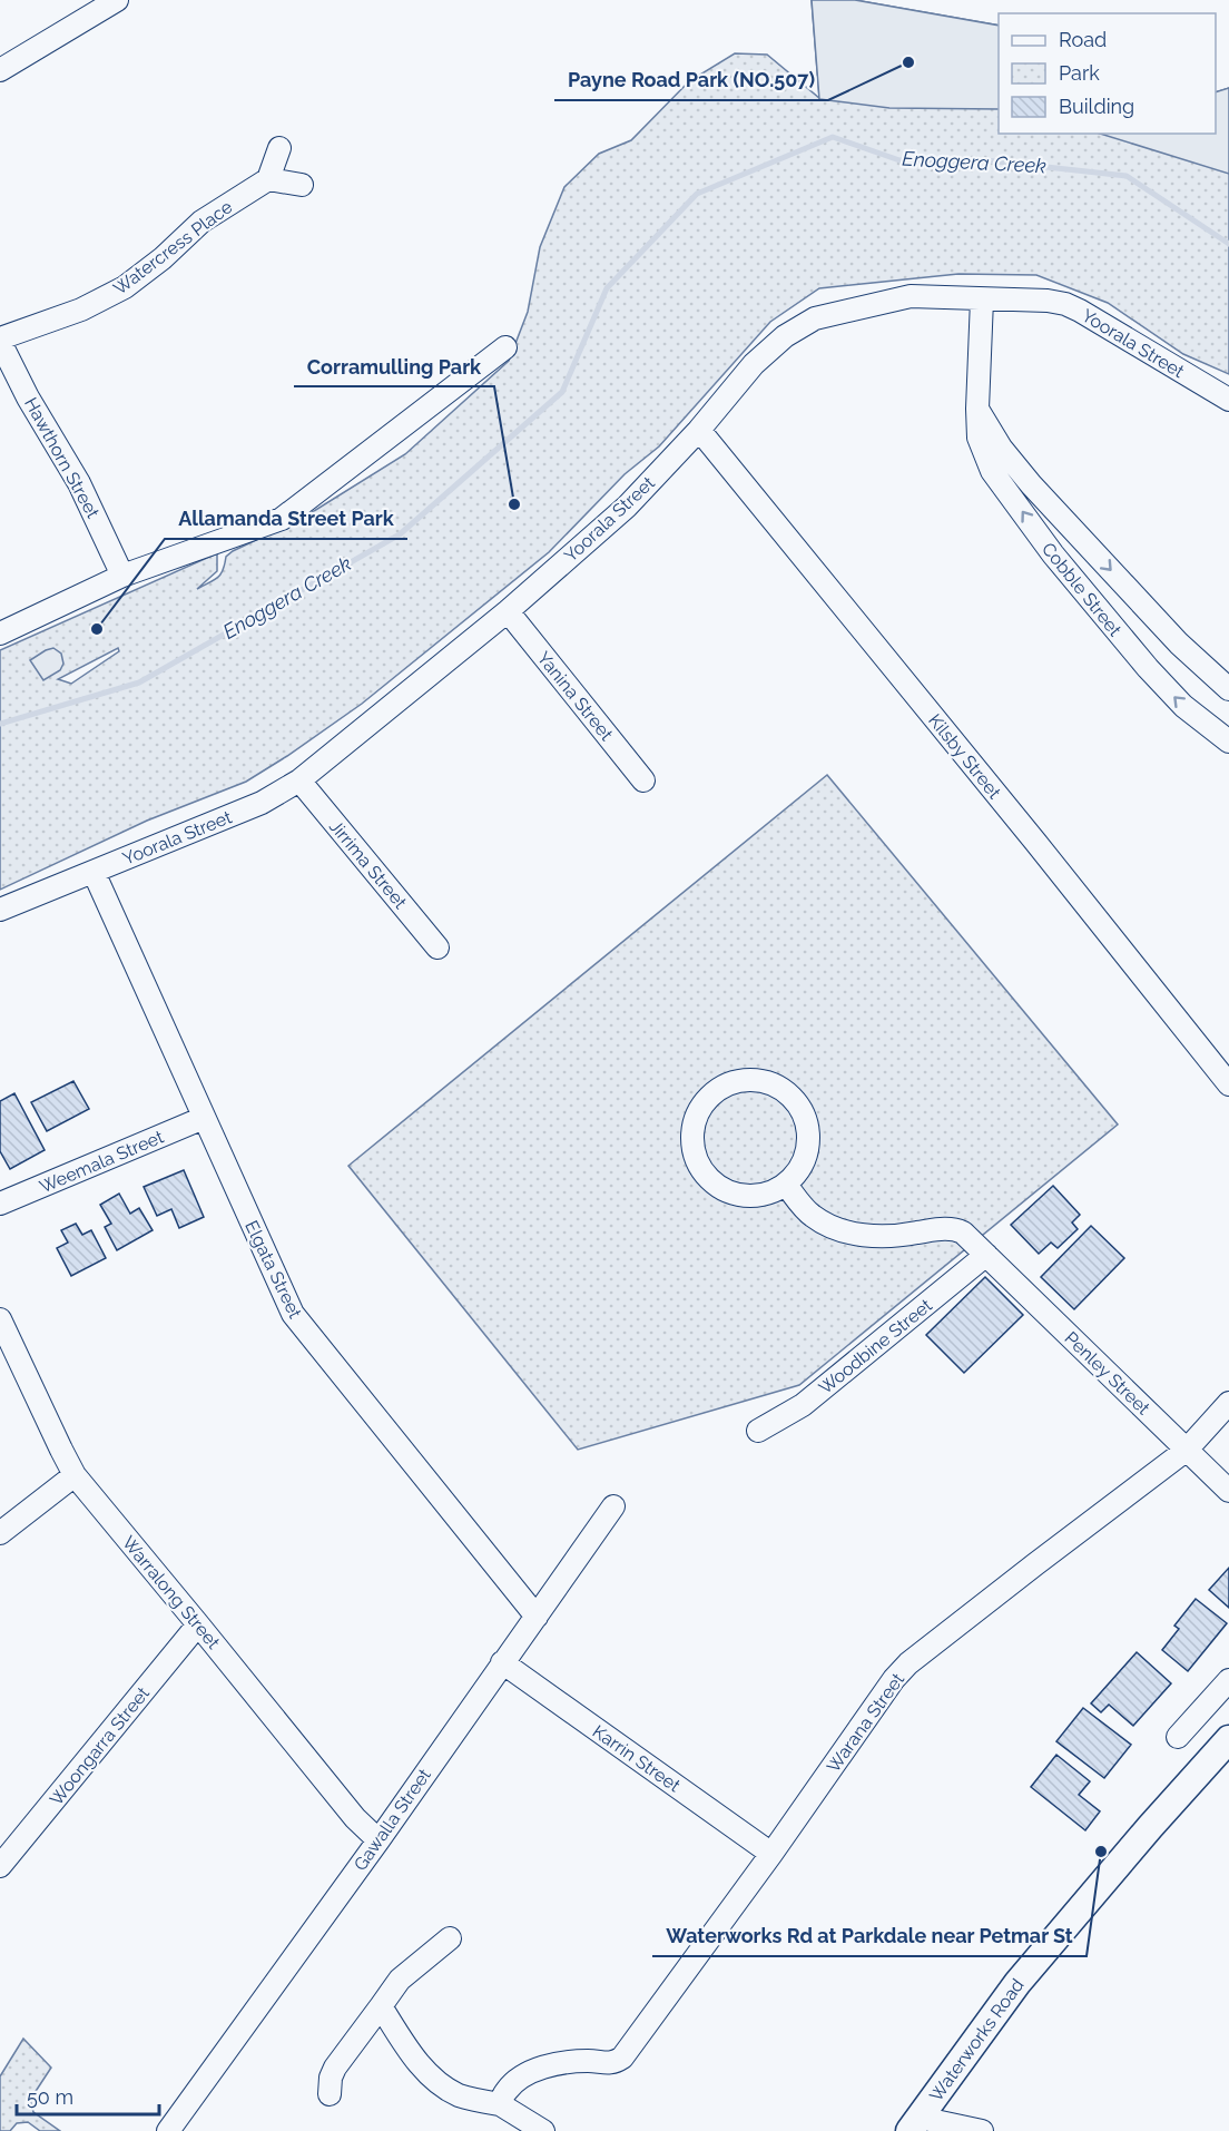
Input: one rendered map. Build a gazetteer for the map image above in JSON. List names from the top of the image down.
{
  "streets": {
    "main road": ["Waterworks Road"],
    "street": [
      "Watercress Place",
      "Yoorala Street",
      "Hawthorn Street",
      "Cobble Street",
      "Yanina Street",
      "Kilsby Street",
      "Jirrima Street",
      "Weemala Street",
      "Elgata Street",
      "Woodbine Street",
      "Penley Street",
      "Warralong Street",
      "Warana Street",
      "Woongarra Street",
      "Karrin Street",
      "Gawalla Street"
    ]
  },
  "crossings": [
    ["Watercress Place", "Hawthorn Street"],
    ["Yoorala Street", "Cobble Street"],
    ["Yoorala Street", "Yanina Street"],
    ["Yoorala Street", "Kilsby Street"],
    ["Yoorala Street", "Jirrima Street"],
    ["Yoorala Street", "Elgata Street"],
    ["Weemala Street", "Elgata Street"],
    ["Elgata Street", "Gawalla Street"],
    ["Woodbine Street", "Penley Street"],
    ["Penley Street", "Warana Street"],
    ["Warralong Street", "Woongarra Street"],
    ["Warralong Street", "Gawalla Street"],
    ["Warana Street", "Karrin Street"],
    ["Karrin Street", "Gawalla Street"]
  ],
  "water": ["Enoggera Creek"],
  "places": [
    "Payne Road Park (NO.507)",
    "Corramulling Park",
    "Allamanda Street Park",
    "Waterworks Rd at Parkdale near Petmar St"
  ],
  "legend": ["Road", "Park", "Building"],
  "scale_bar": "50 m"
}
